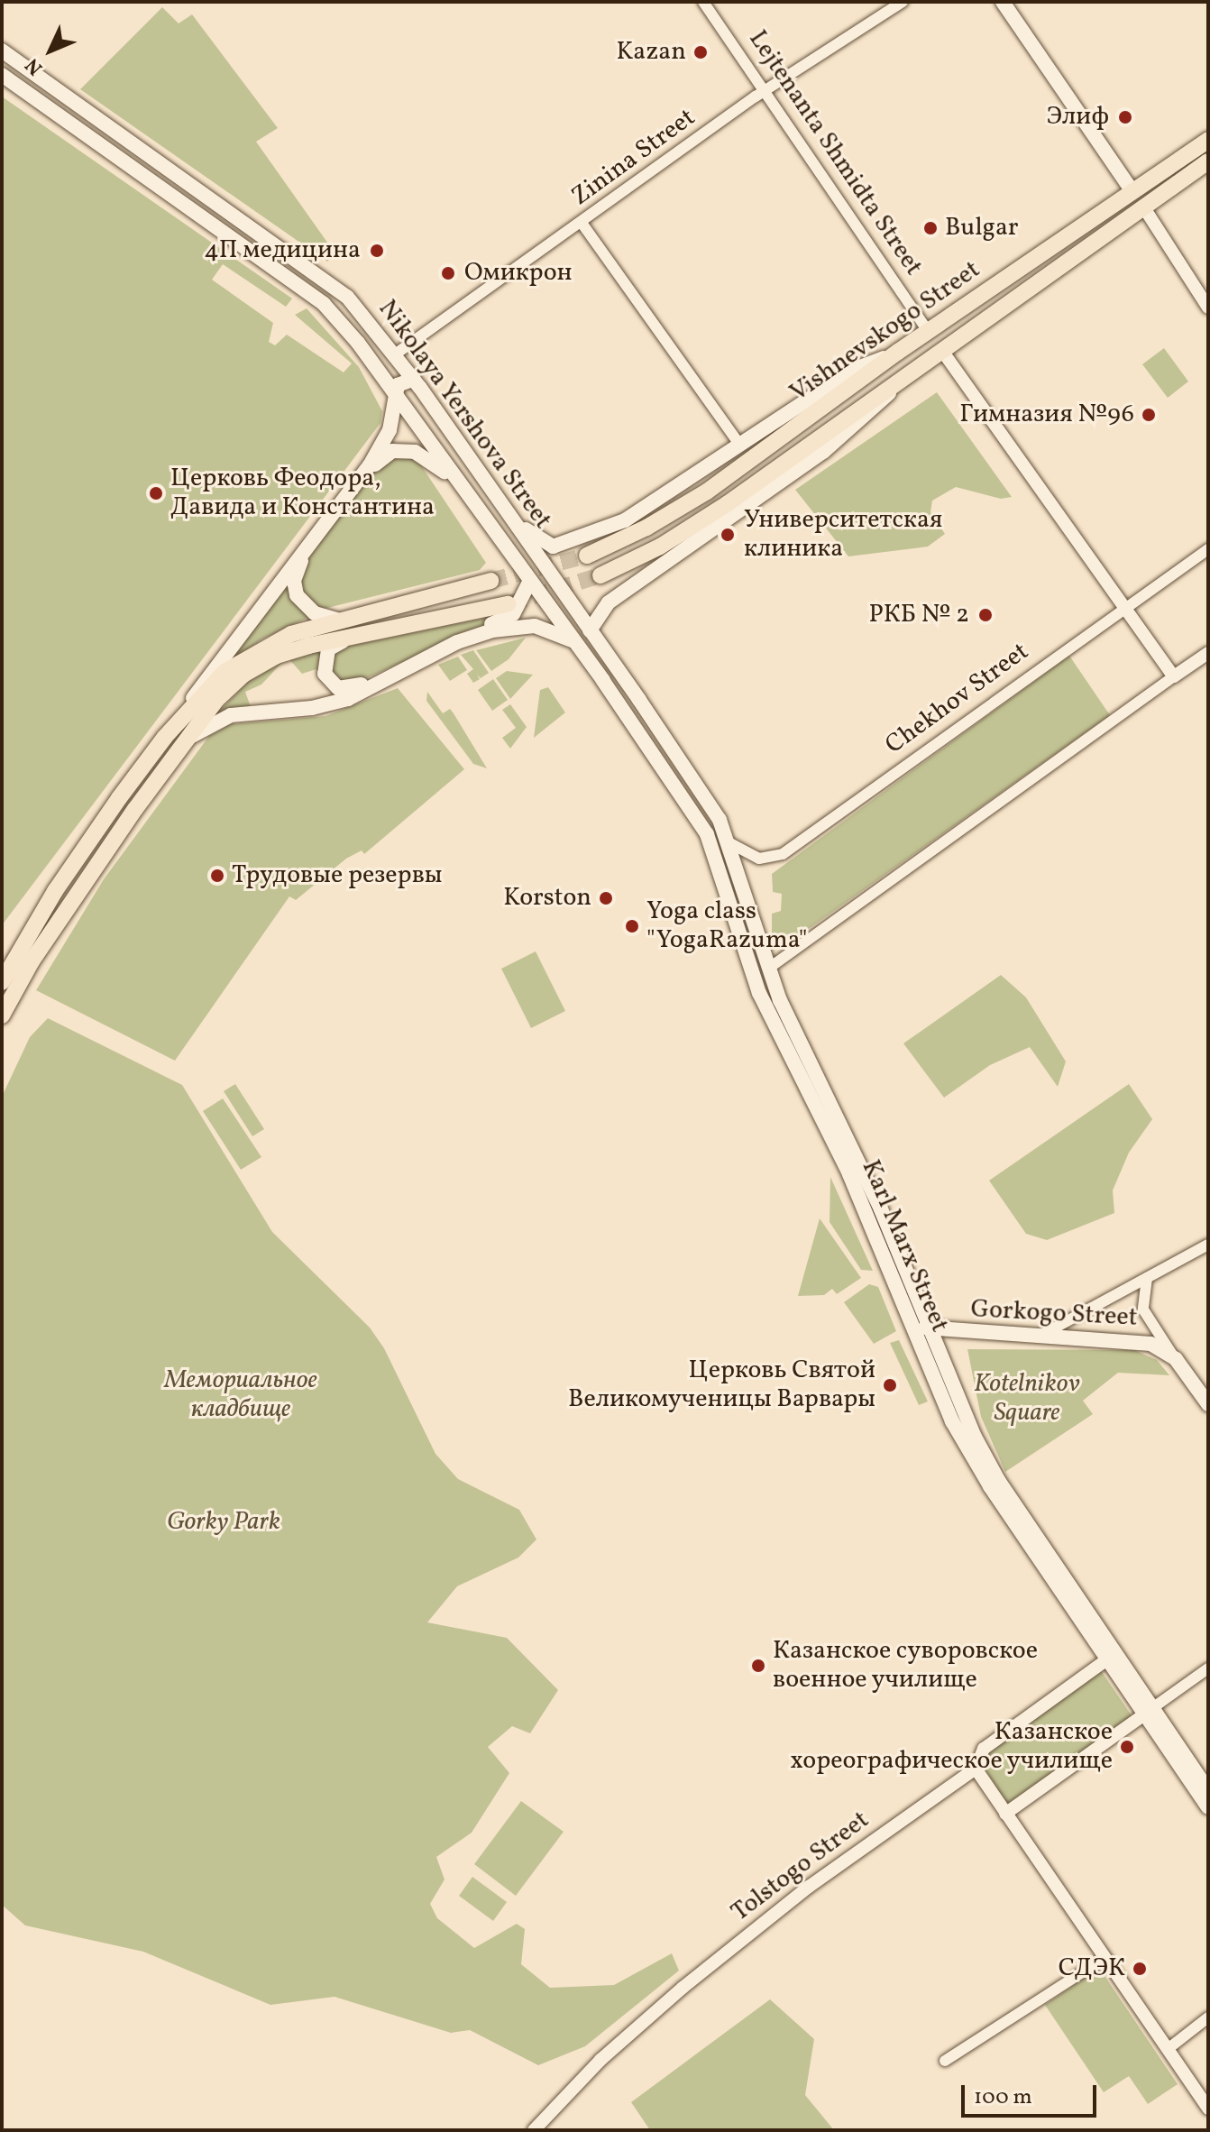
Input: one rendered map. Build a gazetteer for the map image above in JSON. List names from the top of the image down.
{
  "streets": {
    "main road": [
      "Vishnevskogo Street",
      "Nikolaya Yershova Street",
      "Karl Marx Street",
      "Gorkogo Street"
    ],
    "street": [
      "Lejtenanta Shmidta Street",
      "Zinina Street",
      "Chekhov Street",
      "Tolstogo Street"
    ]
  },
  "crossings": [
    ["Lejtenanta Shmidta Street", "Zinina Street"],
    ["Lejtenanta Shmidta Street", "Vishnevskogo Street"],
    ["Zinina Street", "Nikolaya Yershova Street"],
    ["Nikolaya Yershova Street", "Chekhov Street"],
    ["Nikolaya Yershova Street", "Karl Marx Street"],
    ["Chekhov Street", "Karl Marx Street"],
    ["Karl Marx Street", "Gorkogo Street"],
    ["Karl Marx Street", "Tolstogo Street"]
  ],
  "parks": ["Мемориальное кладбище", "Kotelnikov Square", "Gorky Park"],
  "places": [
    "Kazan",
    "Элиф",
    "Bulgar",
    "4П медицина",
    "Омикрон",
    "Гимназия №96",
    "Церковь Феодора, Давида и Константина",
    "Университетская клиника",
    "РКБ № 2",
    "Трудовые резервы",
    "Korston",
    "Yoga class \"YogaRazuma\"",
    "Церковь Святой Великомученицы Варвары",
    "Казанское суворовское военное училище",
    "Казанское хореографическое училище",
    "СДЭК"
  ],
  "scale_bar": "100 m",
  "north": "bottom left"
}
